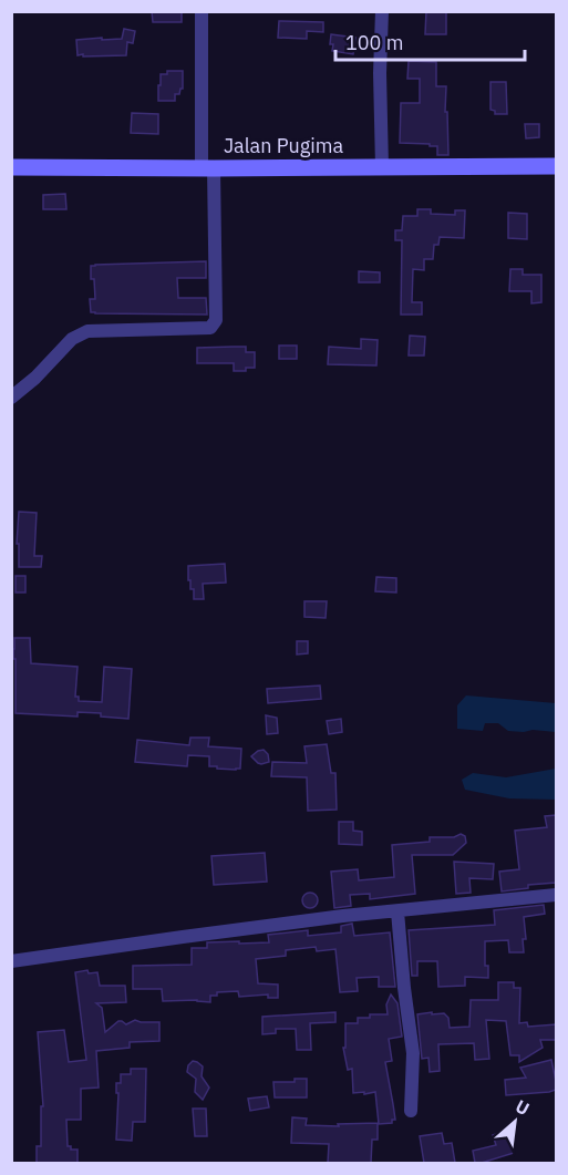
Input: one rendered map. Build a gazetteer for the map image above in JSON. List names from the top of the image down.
{
  "streets": {
    "street": ["Jalan Pugima"]
  },
  "scale_bar": "100 m",
  "north": "top right"
}
